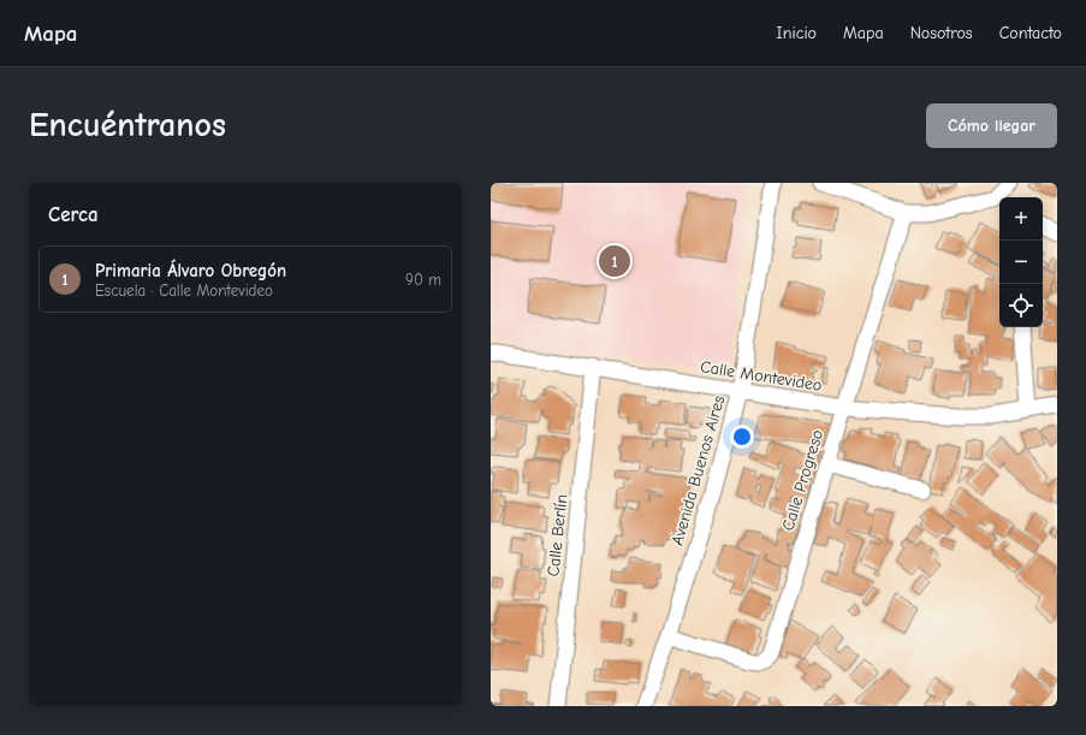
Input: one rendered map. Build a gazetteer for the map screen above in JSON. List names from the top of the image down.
{
  "streets": {
    "street": [
      "Calle Montevideo",
      "Avenida Buenos Aires",
      "Calle Progreso",
      "Calle Berlín"
    ]
  },
  "crossings": [
    ["Calle Montevideo", "Avenida Buenos Aires"],
    ["Calle Montevideo", "Calle Progreso"],
    ["Calle Montevideo", "Calle Berlín"],
    ["Avenida Buenos Aires", "Calle Progreso"]
  ],
  "page": {
    "header": "Mapa",
    "nav": [
      "Inicio",
      "Mapa",
      "Nosotros",
      "Contacto"
    ],
    "buttons": "Cómo llegar",
    "title": "Encuéntranos",
    "heading": "Cerca",
    "map_buttons": ["+", "−"],
    "pins": "1",
    "list": [
      {
        "mark": "1",
        "name": "Primaria Álvaro Obregón",
        "note": "Escuela · Calle Montevideo",
        "value": "90 m"
      }
    ]
  }
}
